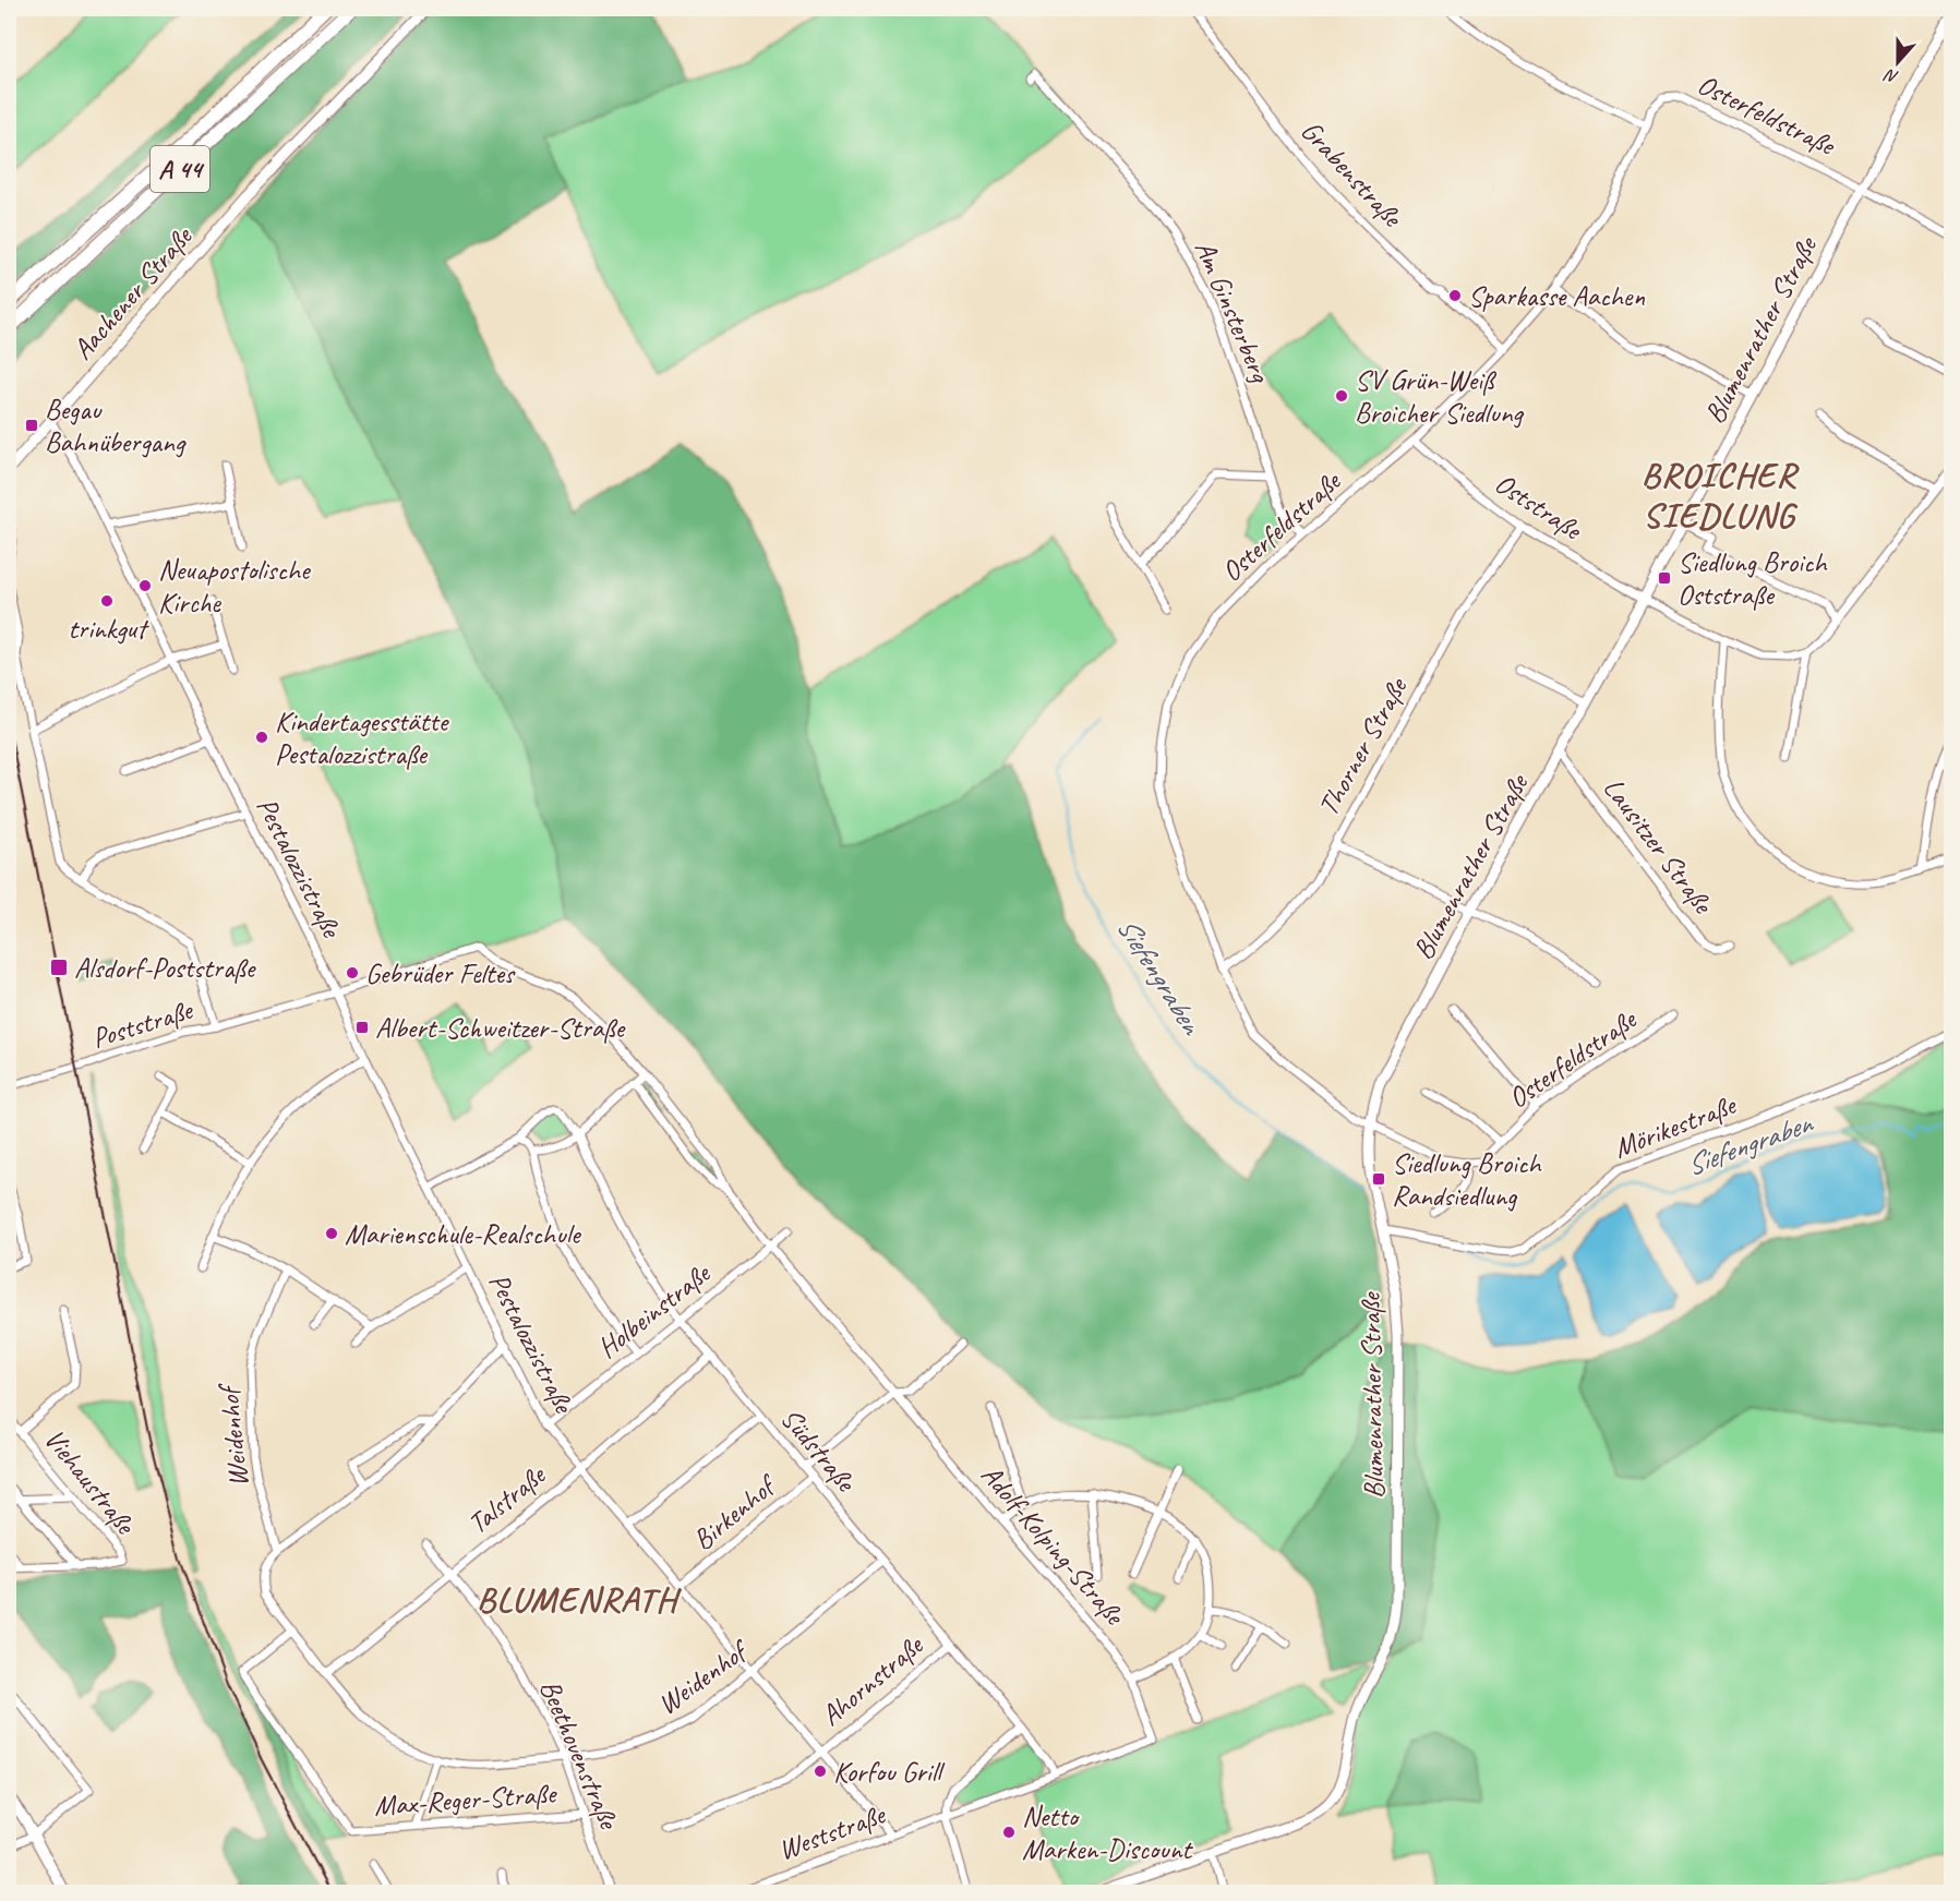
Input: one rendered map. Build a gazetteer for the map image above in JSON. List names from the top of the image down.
{
  "streets": {
    "highway": ["A 44"],
    "street": [
      "Osterfeldstraße",
      "Grabenstraße",
      "Aachener Straße",
      "Am Ginsterberg",
      "Blumenrather Straße",
      "Oststraße",
      "Thorner Straße",
      "Lausitzer Straße",
      "Pestalozzistraße",
      "Poststraße",
      "Mörikestraße",
      "Holbeinstraße",
      "Weidenhof",
      "Südstraße",
      "Viehaustraße",
      "Talstraße",
      "Birkenhof",
      "Adolf-Kolping-Straße",
      "Ahornstraße",
      "Beethovenstraße",
      "Max-Reger-Straße",
      "Weststraße"
    ]
  },
  "crossings": [
    ["Osterfeldstraße", "Grabenstraße"],
    ["Osterfeldstraße", "Am Ginsterberg"],
    ["Osterfeldstraße", "Blumenrather Straße"],
    ["Osterfeldstraße", "Oststraße"],
    ["Osterfeldstraße", "Thorner Straße"],
    ["Aachener Straße", "Pestalozzistraße"],
    ["Blumenrather Straße", "Oststraße"],
    ["Blumenrather Straße", "Lausitzer Straße"],
    ["Blumenrather Straße", "Mörikestraße"],
    ["Oststraße", "Thorner Straße"],
    ["Pestalozzistraße", "Poststraße"],
    ["Pestalozzistraße", "Holbeinstraße"],
    ["Pestalozzistraße", "Weidenhof"],
    ["Pestalozzistraße", "Talstraße"],
    ["Pestalozzistraße", "Birkenhof"],
    ["Pestalozzistraße", "Ahornstraße"],
    ["Pestalozzistraße", "Weststraße"],
    ["Poststraße", "Adolf-Kolping-Straße"],
    ["Holbeinstraße", "Südstraße"],
    ["Holbeinstraße", "Adolf-Kolping-Straße"],
    ["Weidenhof", "Südstraße"],
    ["Weidenhof", "Talstraße"],
    ["Weidenhof", "Beethovenstraße"],
    ["Weidenhof", "Max-Reger-Straße"],
    ["Südstraße", "Talstraße"],
    ["Südstraße", "Birkenhof"],
    ["Südstraße", "Ahornstraße"],
    ["Südstraße", "Weststraße"],
    ["Talstraße", "Beethovenstraße"],
    ["Adolf-Kolping-Straße", "Weststraße"],
    ["Beethovenstraße", "Max-Reger-Straße"]
  ],
  "districts": ["BROICHER SIEDLUNG", "BLUMENRATH"],
  "water": ["Siefengraben"],
  "places": {
    "other": [
      "Sparkasse Aachen",
      "SV Grün-Weiß Broicher Siedlung",
      "Neuapostolische Kirche",
      "trinkgut",
      "Kindertagesstätte Pestalozzistraße",
      "Gebrüder Feltes",
      "Marienschule-Realschule",
      "Korfou Grill",
      "Netto Marken-Discount"
    ],
    "transit": [
      "Begau Bahnübergang",
      "Siedlung Broich Oststraße",
      "Alsdorf-Poststraße",
      "Albert-Schweitzer-Straße",
      "Siedlung Broich Randsiedlung"
    ]
  },
  "north": "bottom"
}
